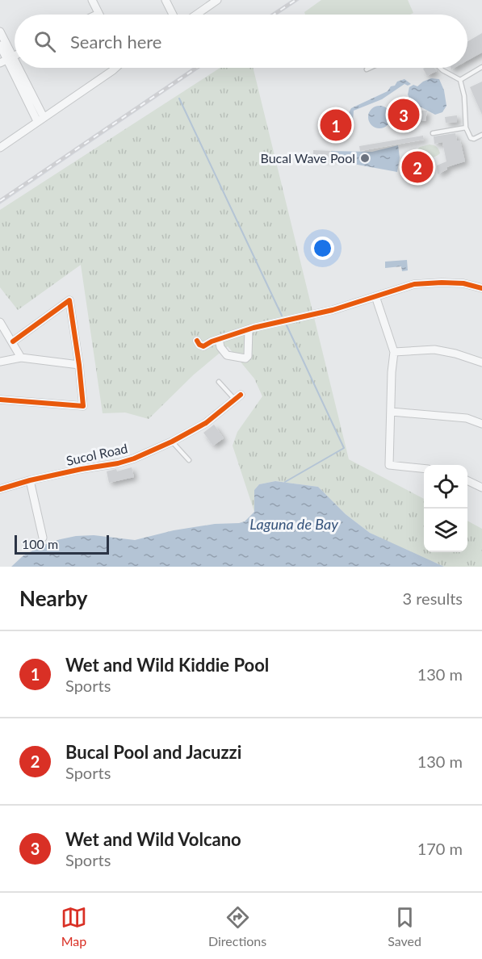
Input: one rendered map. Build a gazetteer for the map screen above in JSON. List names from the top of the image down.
{
  "streets": {
    "street": ["Sucol Road"]
  },
  "water": ["Laguna de Bay"],
  "places": ["Bucal Wave Pool"],
  "scale_bar": "100 m",
  "page": {
    "search": "Search here",
    "pins": ["3", "1", "2"],
    "scale": "100 m",
    "heading": ["Nearby", "3 results"],
    "list": [
      {
        "mark": "1",
        "name": "Wet and Wild Kiddie Pool",
        "note": "Sports",
        "value": "130 m"
      },
      {
        "mark": "2",
        "name": "Bucal Pool and Jacuzzi",
        "note": "Sports",
        "value": "130 m"
      },
      {
        "mark": "3",
        "name": "Wet and Wild Volcano",
        "note": "Sports",
        "value": "170 m"
      }
    ],
    "nav": ["Map", "Directions", "Saved"]
  }
}
